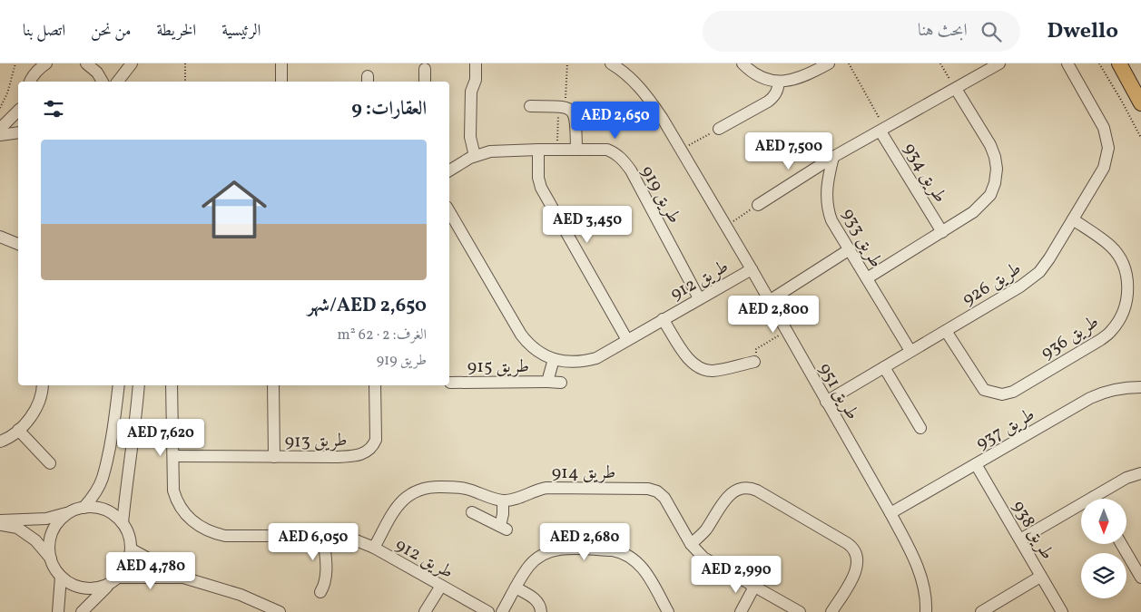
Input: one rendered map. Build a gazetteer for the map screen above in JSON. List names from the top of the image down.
{
  "streets": {
    "street": [
      "طريق 934",
      "طريق 919",
      "طريق 933",
      "طريق 912",
      "طريق 926",
      "طريق 936",
      "طريق 915",
      "طريق 951",
      "طريق 937",
      "طريق 913",
      "طريق 914",
      "طريق 938"
    ]
  },
  "crossings": [
    ["طريق 934", "طريق 933"],
    ["طريق 919", "طريق 912"],
    ["طريق 933", "طريق 926"],
    ["طريق 912", "طريق 915"],
    ["طريق 912", "طريق 951"],
    ["طريق 912", "طريق 913"],
    ["طريق 926", "طريق 936"],
    ["طريق 926", "طريق 951"],
    ["طريق 951", "طريق 937"],
    ["طريق 937", "طريق 938"]
  ],
  "north": "bottom",
  "page": {
    "header": "Dwello",
    "search": "ابحث هنا",
    "nav": [
      "الرئيسية",
      "الخريطة",
      "من نحن",
      "اتصل بنا"
    ],
    "heading": "العقارات: 9",
    "price": [
      "AED 2,650",
      "AED 7,500",
      "AED 3,450",
      "AED 2,800",
      "AED 7,620",
      "AED 6,050",
      "AED 2,680",
      "AED 4,780",
      "AED 2,990"
    ],
    "list": [
      {
        "name": "AED 2,650/شهر",
        "note": "الغرف: 2 · 62 m² · طريق 919"
      }
    ]
  }
}
